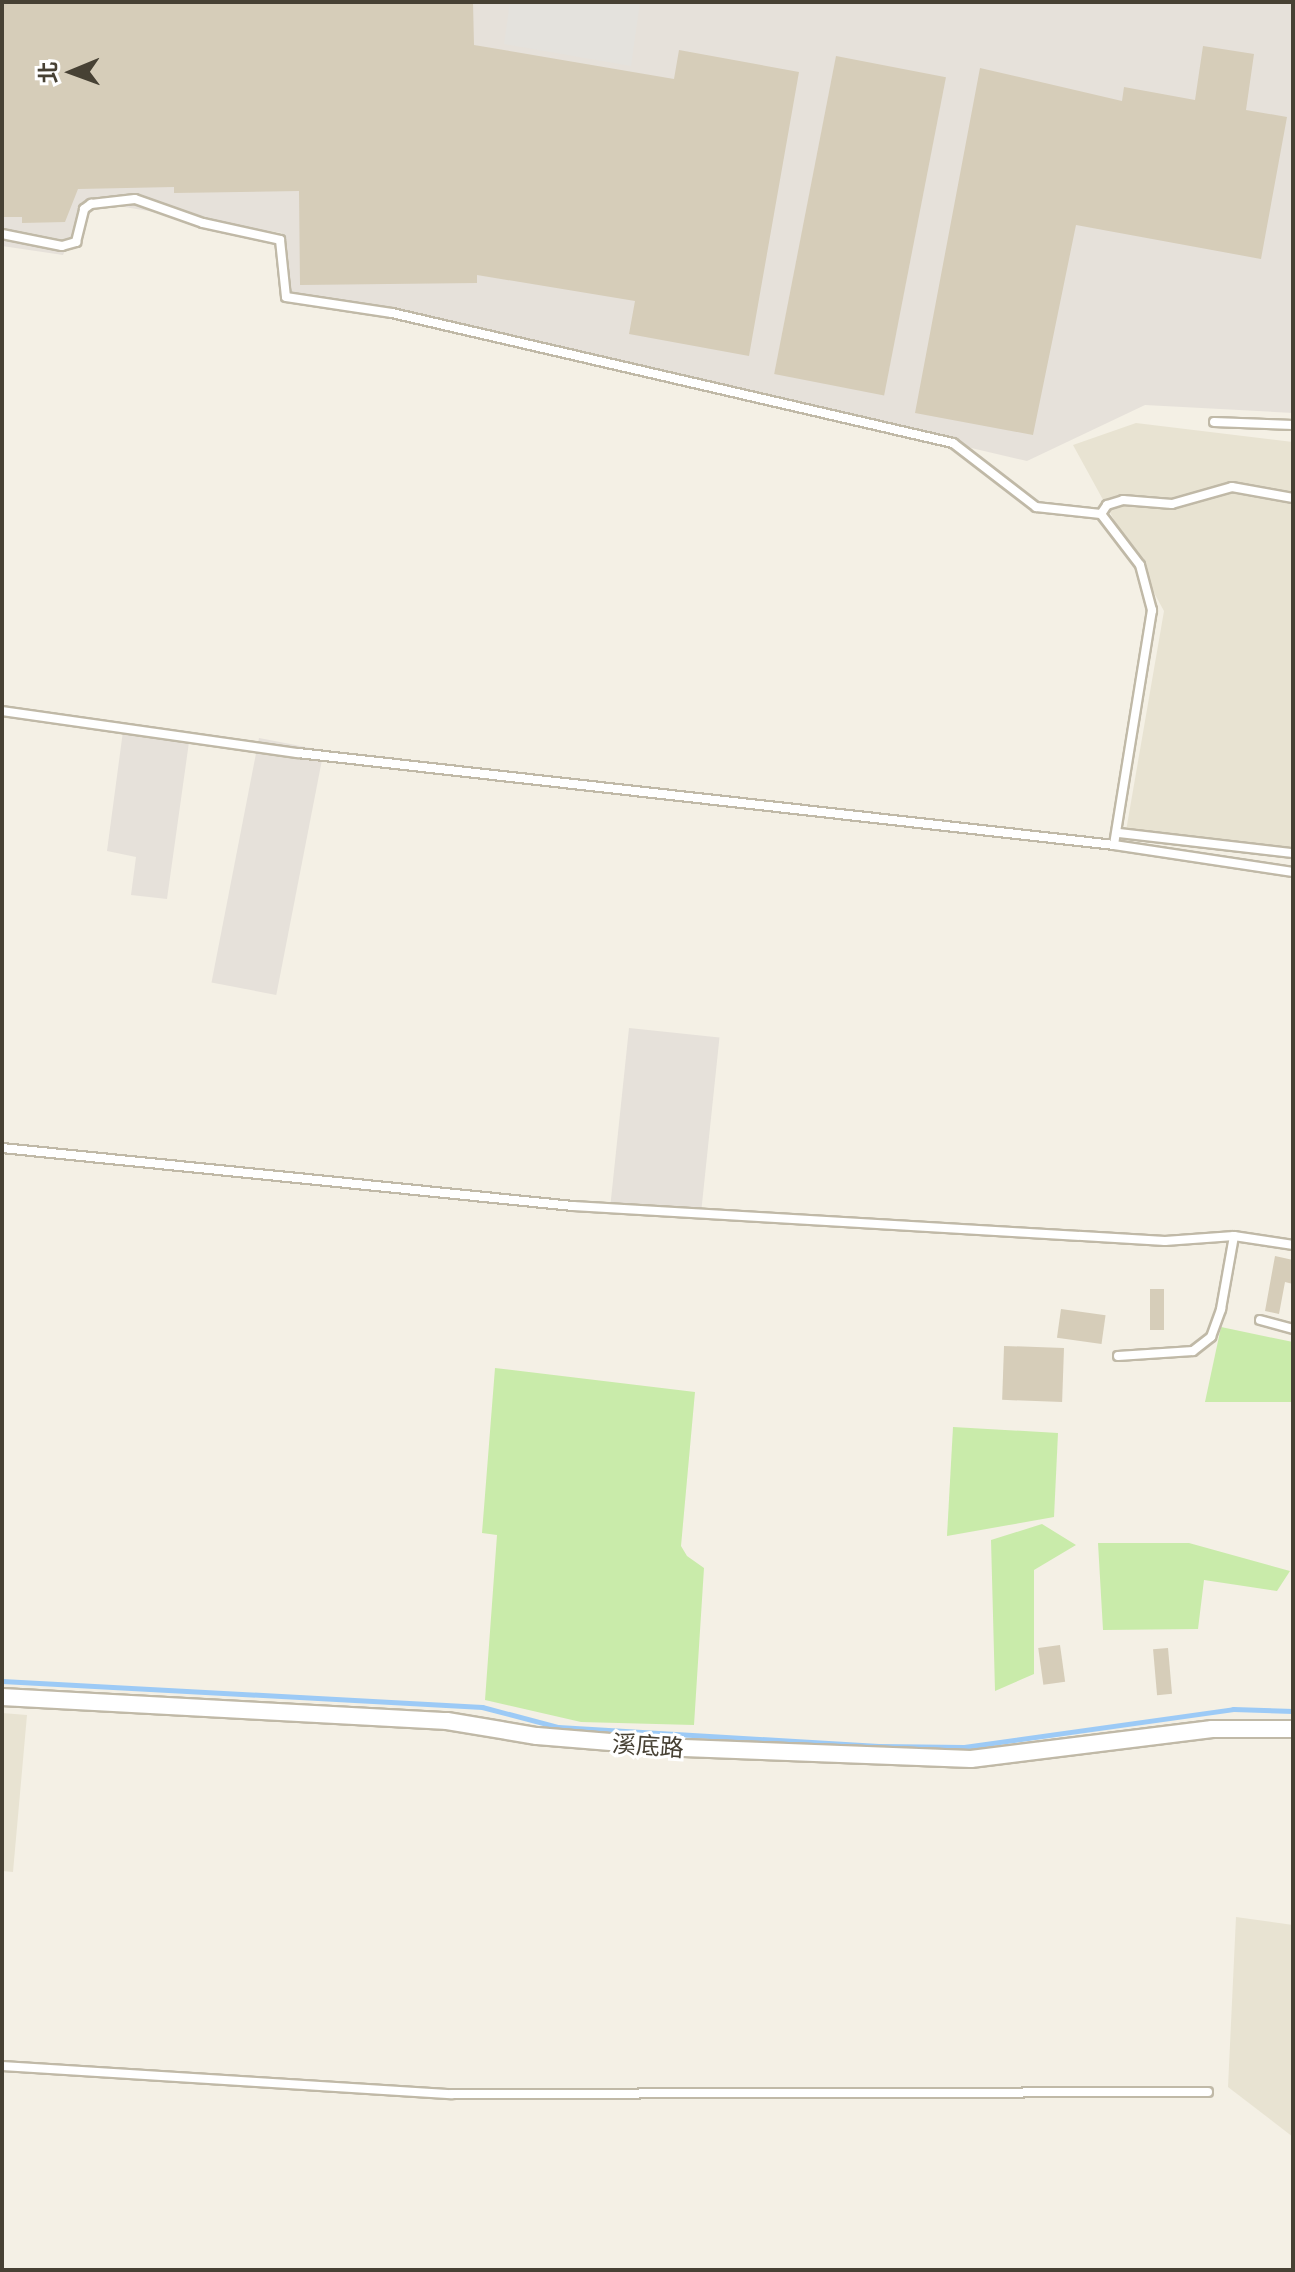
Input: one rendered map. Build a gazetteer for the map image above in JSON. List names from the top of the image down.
{
  "streets": {
    "street": ["溪底路"]
  },
  "north": "left"
}
